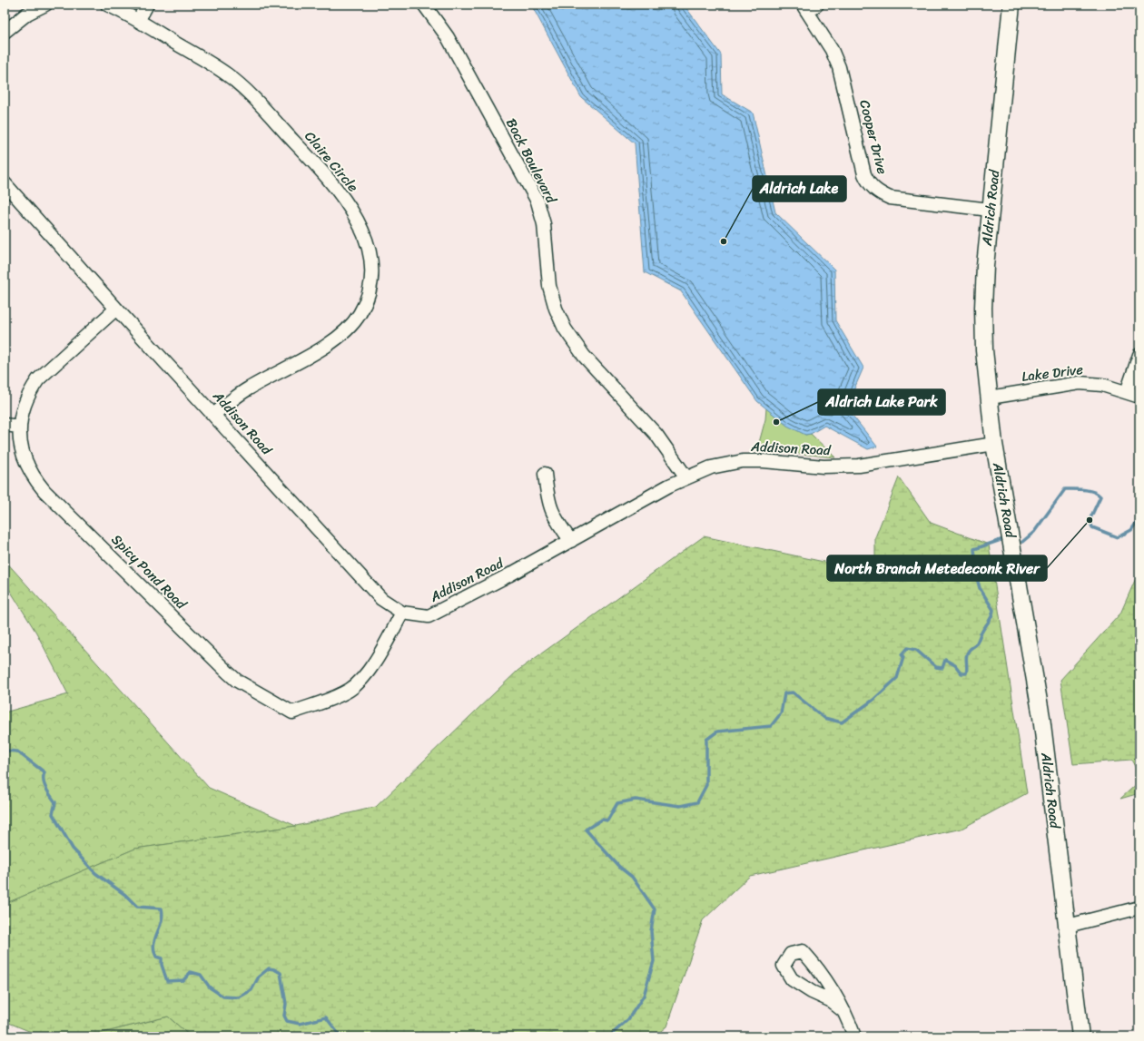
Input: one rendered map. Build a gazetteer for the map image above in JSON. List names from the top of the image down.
{
  "streets": {
    "main road": ["Aldrich Road"],
    "street": [
      "Cooper Drive",
      "Bock Boulevard",
      "Claire Circle",
      "Lake Drive",
      "Addison Road",
      "Spicy Pond Road"
    ]
  },
  "crossings": [
    ["Cooper Drive", "Aldrich Road"],
    ["Bock Boulevard", "Addison Road"],
    ["Claire Circle", "Addison Road"],
    ["Aldrich Road", "Lake Drive"],
    ["Aldrich Road", "Addison Road"],
    ["Addison Road", "Spicy Pond Road"]
  ],
  "places": ["Aldrich Lake", "Aldrich Lake Park", "North Branch Metedeconk River"]
}
